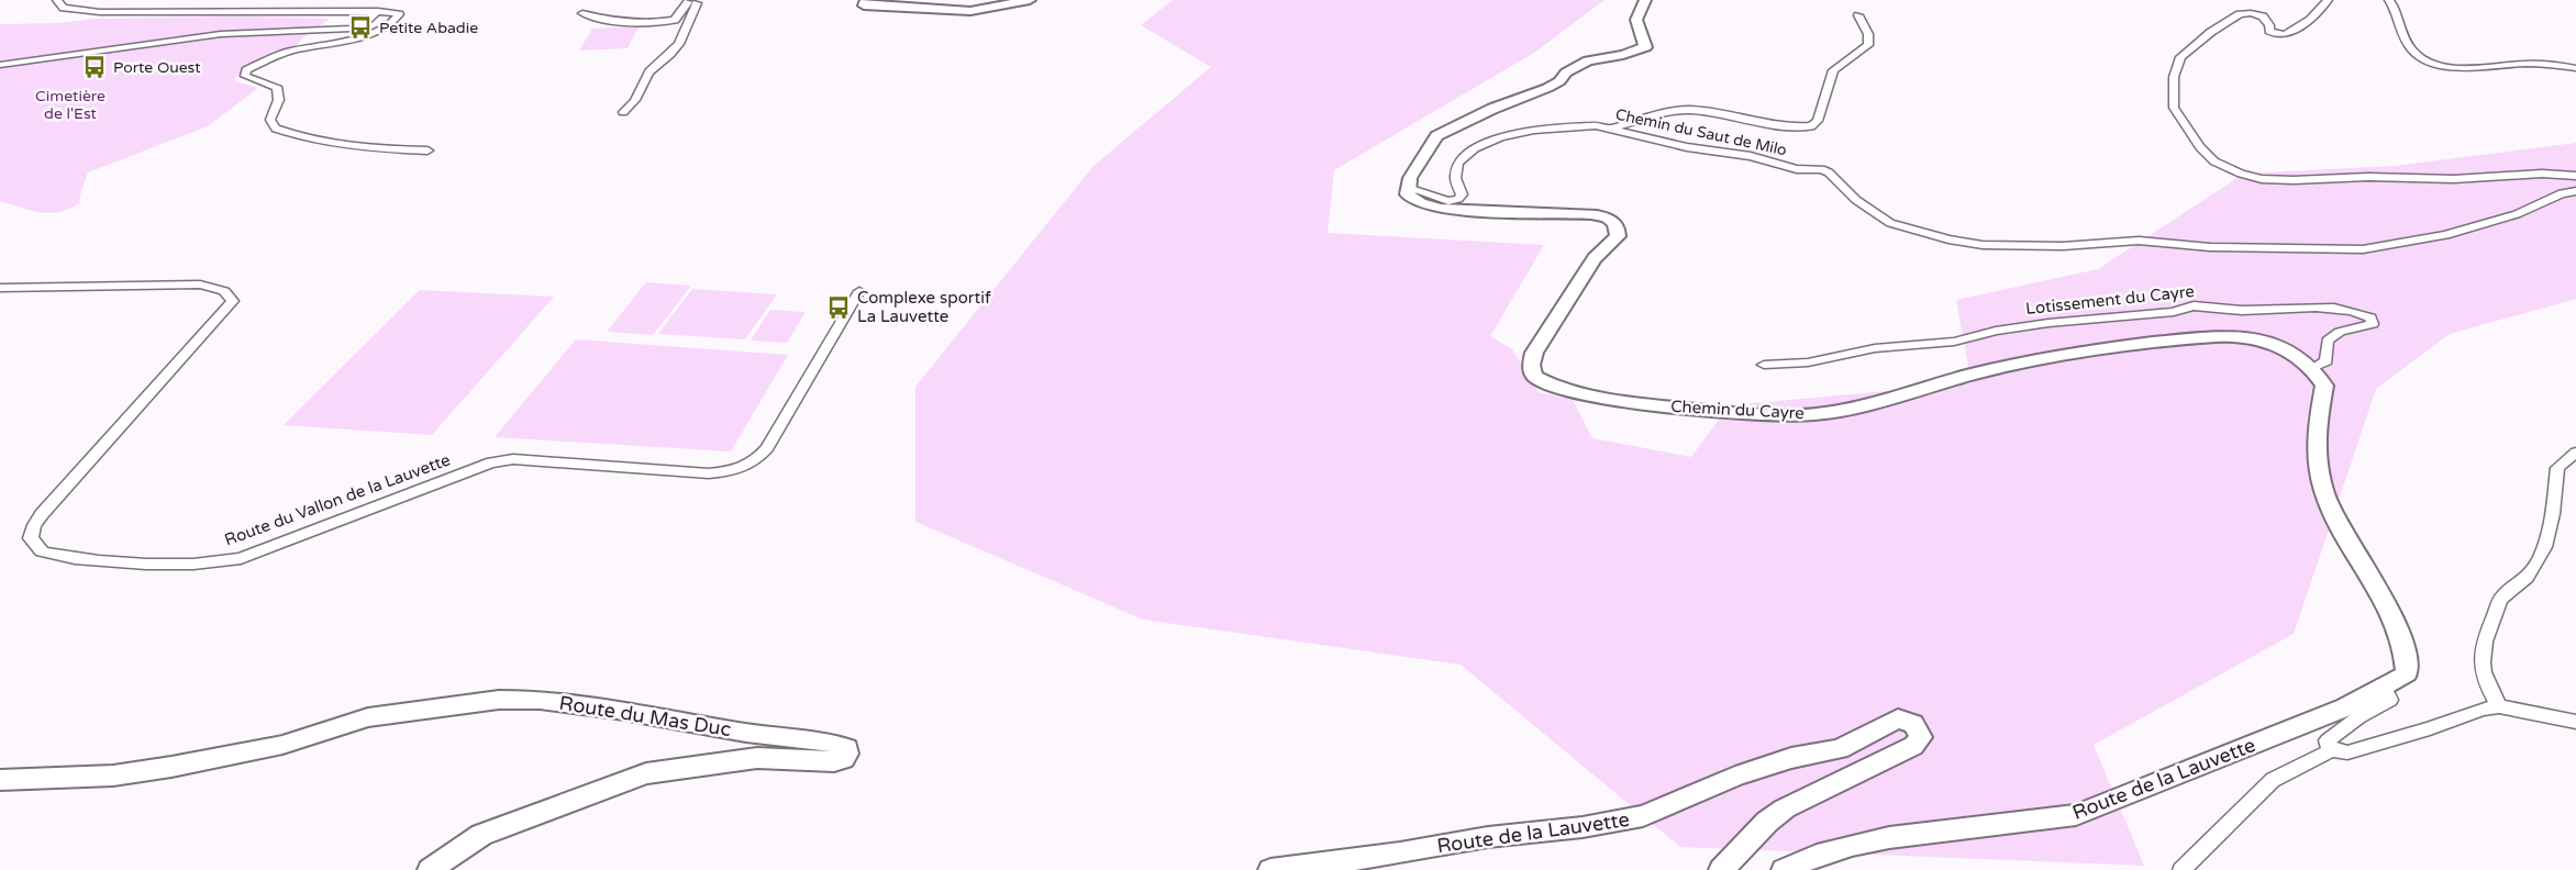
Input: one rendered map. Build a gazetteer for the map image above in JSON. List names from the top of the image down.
{
  "streets": {
    "street": [
      "Chemin du Saut de Milo",
      "Lotissement du Cayre",
      "Chemin du Cayre",
      "Route du Vallon de la Lauvette",
      "Route du Mas Duc",
      "Route de la Lauvette"
    ]
  },
  "crossings": [
    ["Chemin du Saut de Milo", "Chemin du Cayre"],
    ["Lotissement du Cayre", "Chemin du Cayre"]
  ],
  "parks": ["Cimetière de l'Est"],
  "places": {
    "bus stop": ["Petite Abadie", "Porte Ouest", "Complexe sportif La Lauvette"]
  }
}
